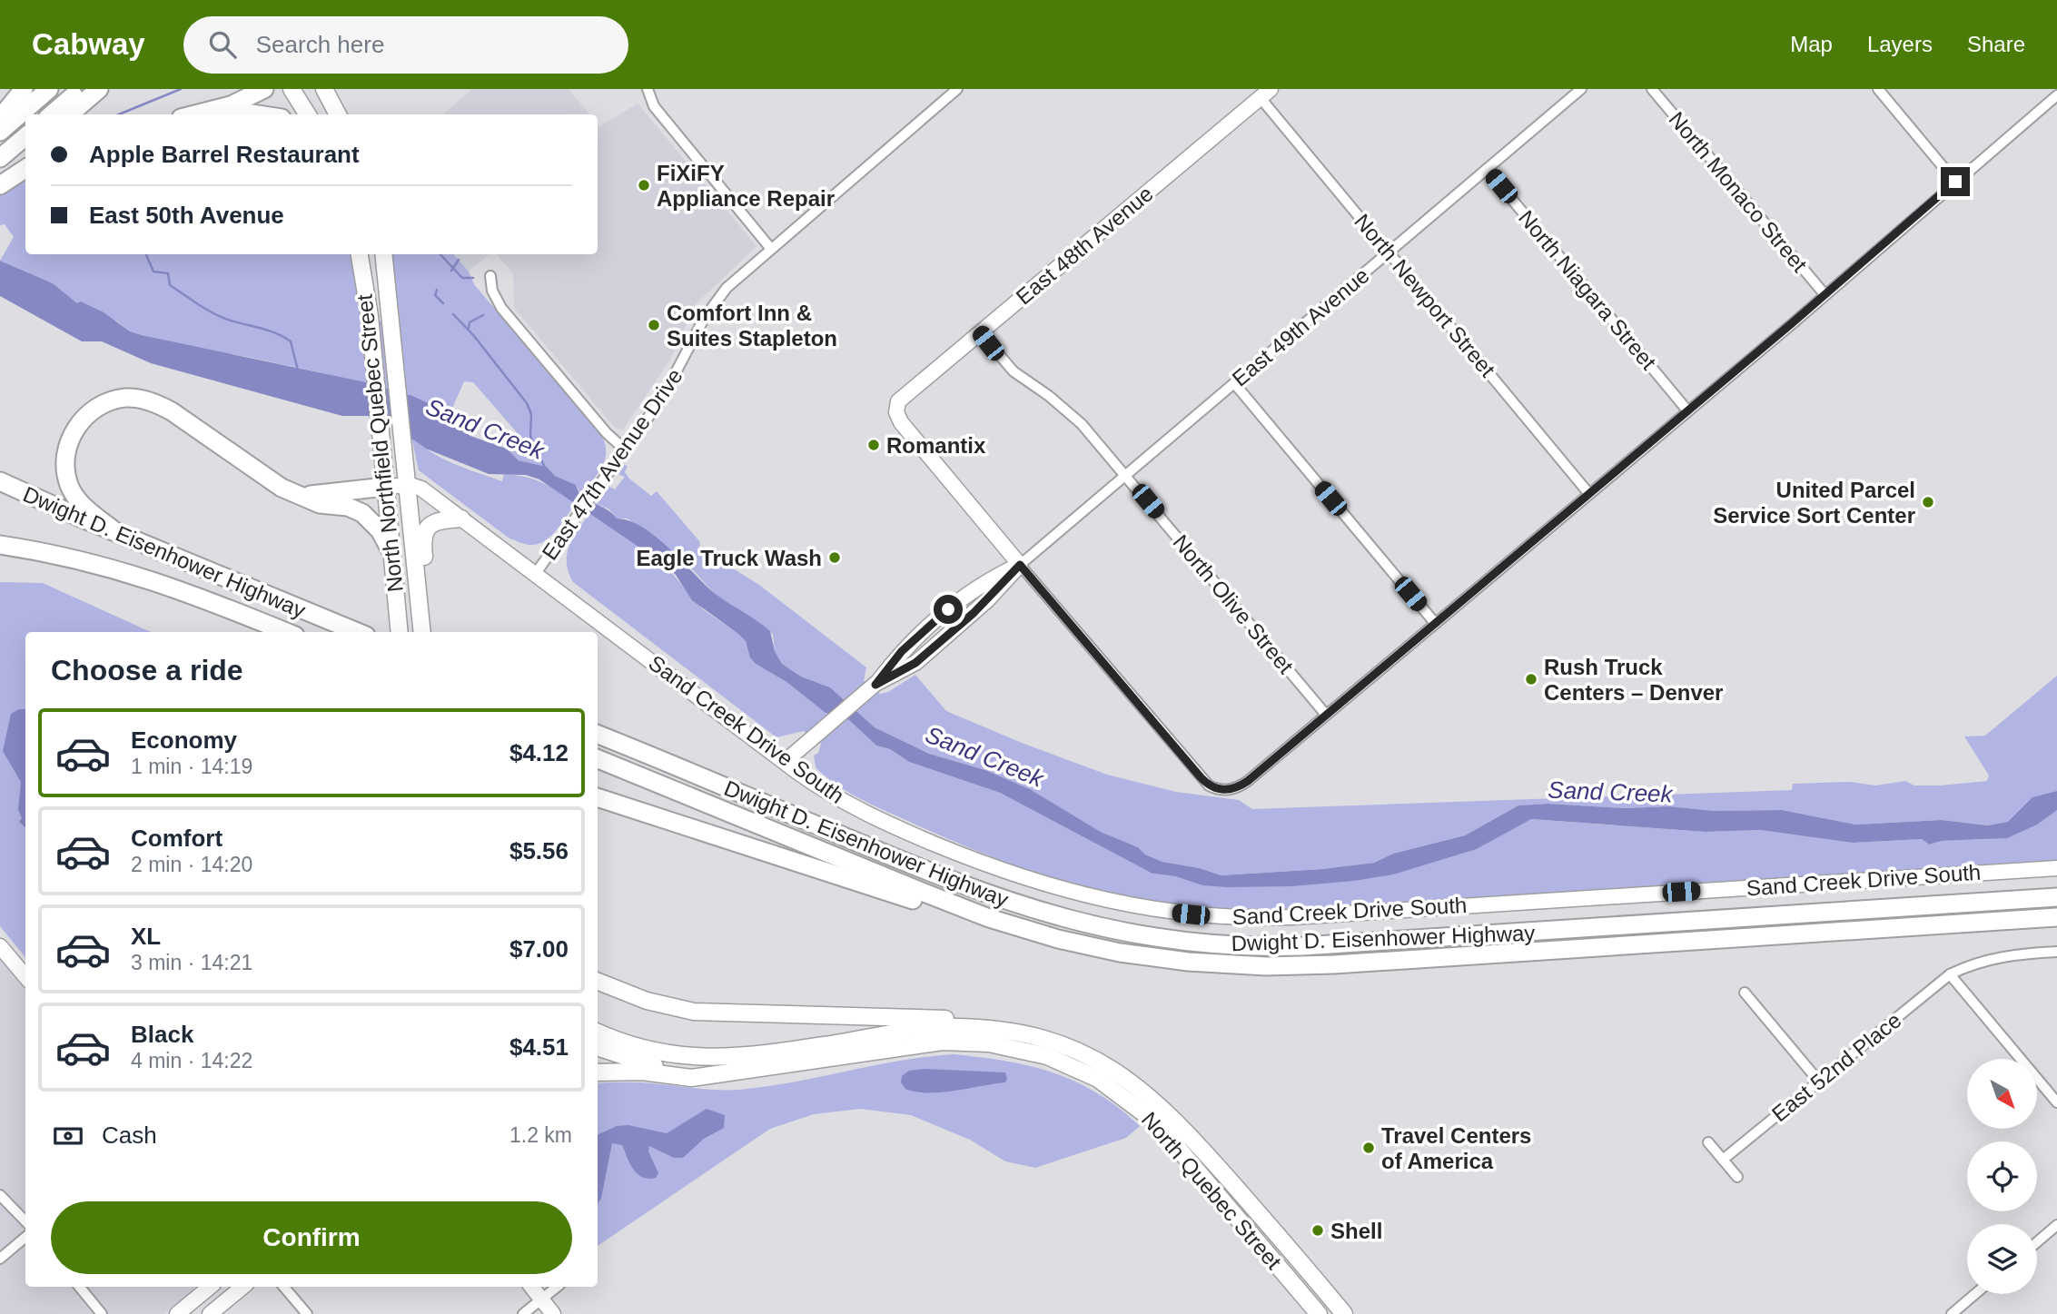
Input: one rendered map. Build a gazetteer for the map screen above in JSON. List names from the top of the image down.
{
  "streets": {
    "highway": ["Dwight D. Eisenhower Highway"],
    "main road": [
      "East 48th Avenue",
      "East 49th Avenue",
      "North Northfield Quebec Street",
      "Sand Creek Drive South",
      "North Quebec Street"
    ],
    "street": [
      "North Monaco Street",
      "North Niagara Street",
      "North Newport Street",
      "East 47th Avenue Drive",
      "North Olive Street",
      "East 52nd Place"
    ]
  },
  "crossings": [
    ["East 48th Avenue", "North Newport Street"],
    ["East 48th Avenue", "North Olive Street"],
    ["North Niagara Street", "East 49th Avenue"],
    ["North Newport Street", "East 49th Avenue"],
    ["East 49th Avenue", "North Olive Street"],
    ["East 49th Avenue", "Sand Creek Drive South"],
    ["North Northfield Quebec Street", "Sand Creek Drive South"],
    ["East 47th Avenue Drive", "Sand Creek Drive South"]
  ],
  "water": ["Sand Creek"],
  "places": [
    "FiXiFY Appliance Repair",
    "Comfort Inn & Suites Stapleton",
    "Romantix",
    "United Parcel Service Sort Center",
    "Eagle Truck Wash",
    "Rush Truck Centers – Denver",
    "Travel Centers of America",
    "Shell"
  ],
  "north": "bottom right",
  "page": {
    "header": "Cabway",
    "search": "Search here",
    "nav": ["Map", "Layers", "Share"],
    "banner": ["Apple Barrel Restaurant", "East 50th Avenue"],
    "heading": "Choose a ride",
    "list": [
      {
        "name": "Economy",
        "note": "1 min · 14:19",
        "value": "$4.12"
      },
      {
        "name": "Comfort",
        "note": "2 min · 14:20",
        "value": "$5.56"
      },
      {
        "name": "XL",
        "note": "3 min · 14:21",
        "value": "$7.00"
      },
      {
        "name": "Black",
        "note": "4 min · 14:22",
        "value": "$4.51"
      }
    ],
    "pay": ["Cash", "1.2 km"],
    "buttons": "Confirm"
  }
}
